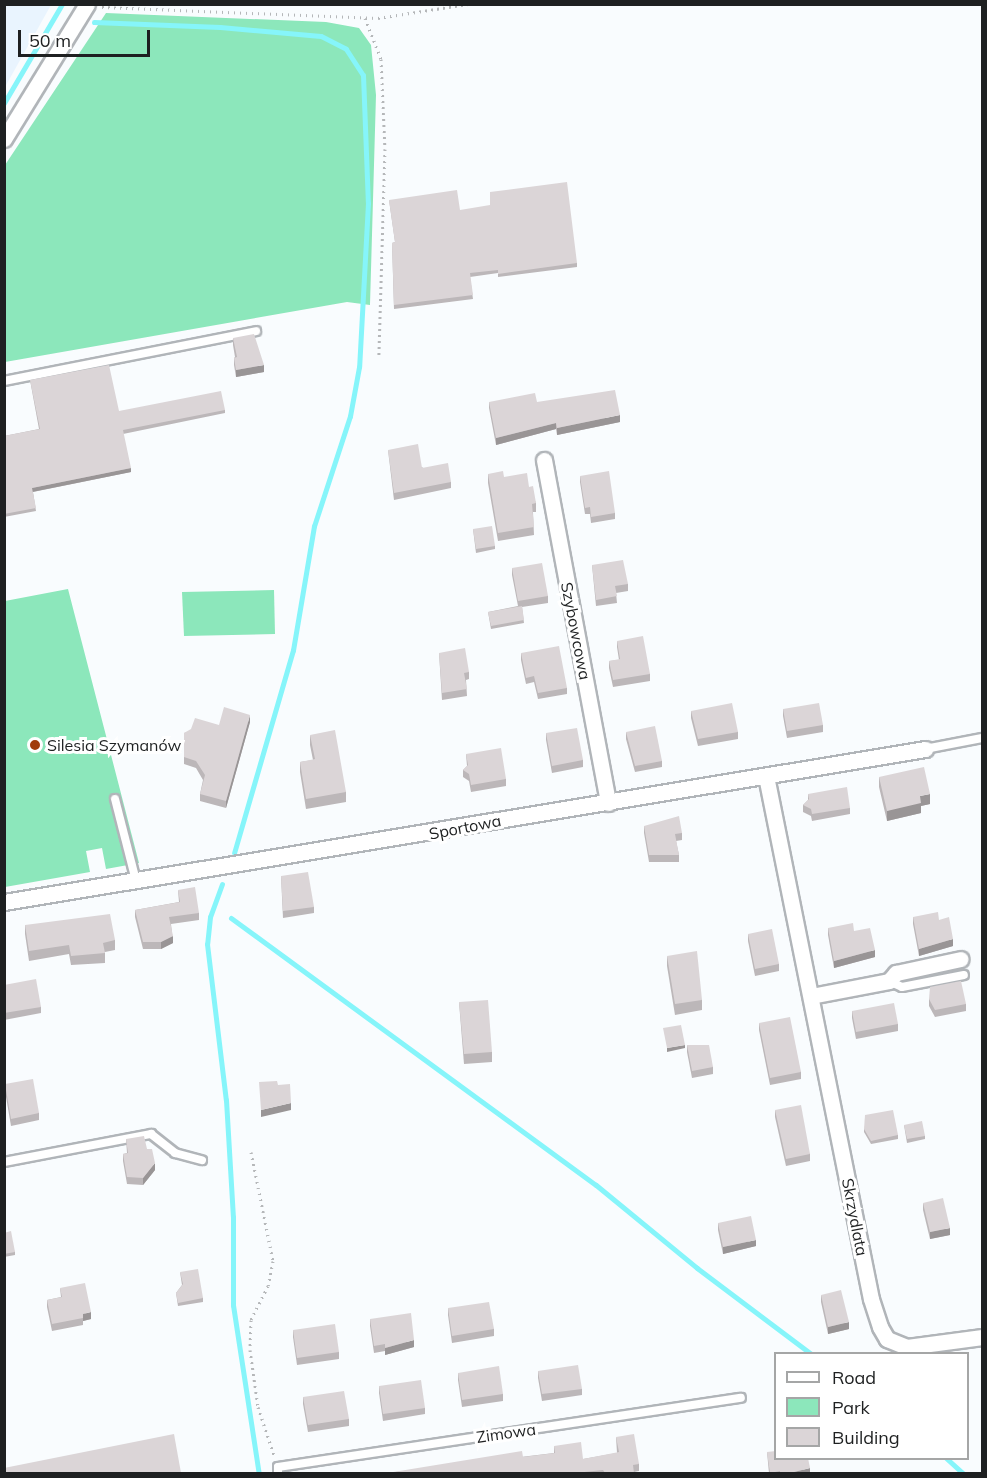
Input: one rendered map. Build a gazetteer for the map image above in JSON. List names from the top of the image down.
{
  "streets": {
    "street": ["Szybowcowa", "Sportowa", "Skrzydlata"],
    "lane": ["Zimowa"]
  },
  "crossings": [
    ["Szybowcowa", "Sportowa"],
    ["Sportowa", "Skrzydlata"]
  ],
  "places": ["Silesia Szymanów"],
  "legend": ["Road", "Park", "Building"],
  "scale_bar": "50 m"
}
